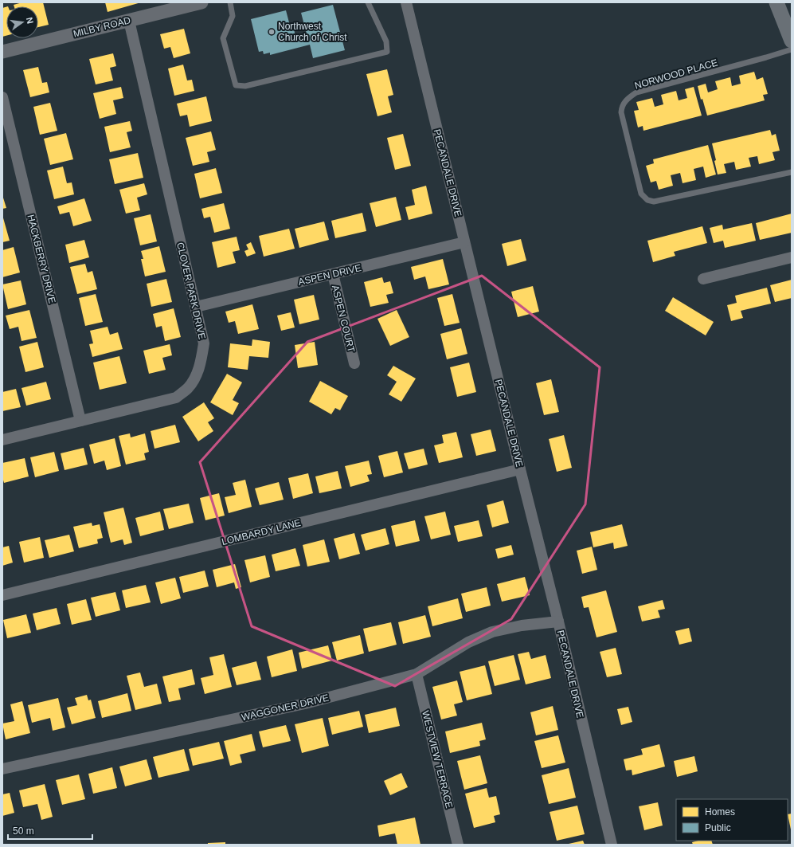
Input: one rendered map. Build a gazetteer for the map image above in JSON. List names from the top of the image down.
{
  "streets": {
    "street": [
      "MILBY ROAD",
      "PECANDALE DRIVE",
      "HACKBERRY DRIVE",
      "ASPEN DRIVE",
      "CLOVER PARK DRIVE",
      "ASPEN COURT",
      "LOMBARDY LANE",
      "WAGGONER DRIVE",
      "WESTVIEW TERRACE"
    ],
    "lane": ["NORWOOD PLACE"]
  },
  "crossings": [
    ["MILBY ROAD", "CLOVER PARK DRIVE"],
    ["PECANDALE DRIVE", "ASPEN DRIVE"],
    ["PECANDALE DRIVE", "LOMBARDY LANE"],
    ["PECANDALE DRIVE", "WAGGONER DRIVE"],
    ["HACKBERRY DRIVE", "CLOVER PARK DRIVE"],
    ["ASPEN DRIVE", "CLOVER PARK DRIVE"],
    ["ASPEN DRIVE", "ASPEN COURT"],
    ["WAGGONER DRIVE", "WESTVIEW TERRACE"]
  ],
  "places": ["Northwest Church of Christ"],
  "legend": ["Homes", "Public"],
  "scale_bar": "50 m",
  "north": "right"
}
